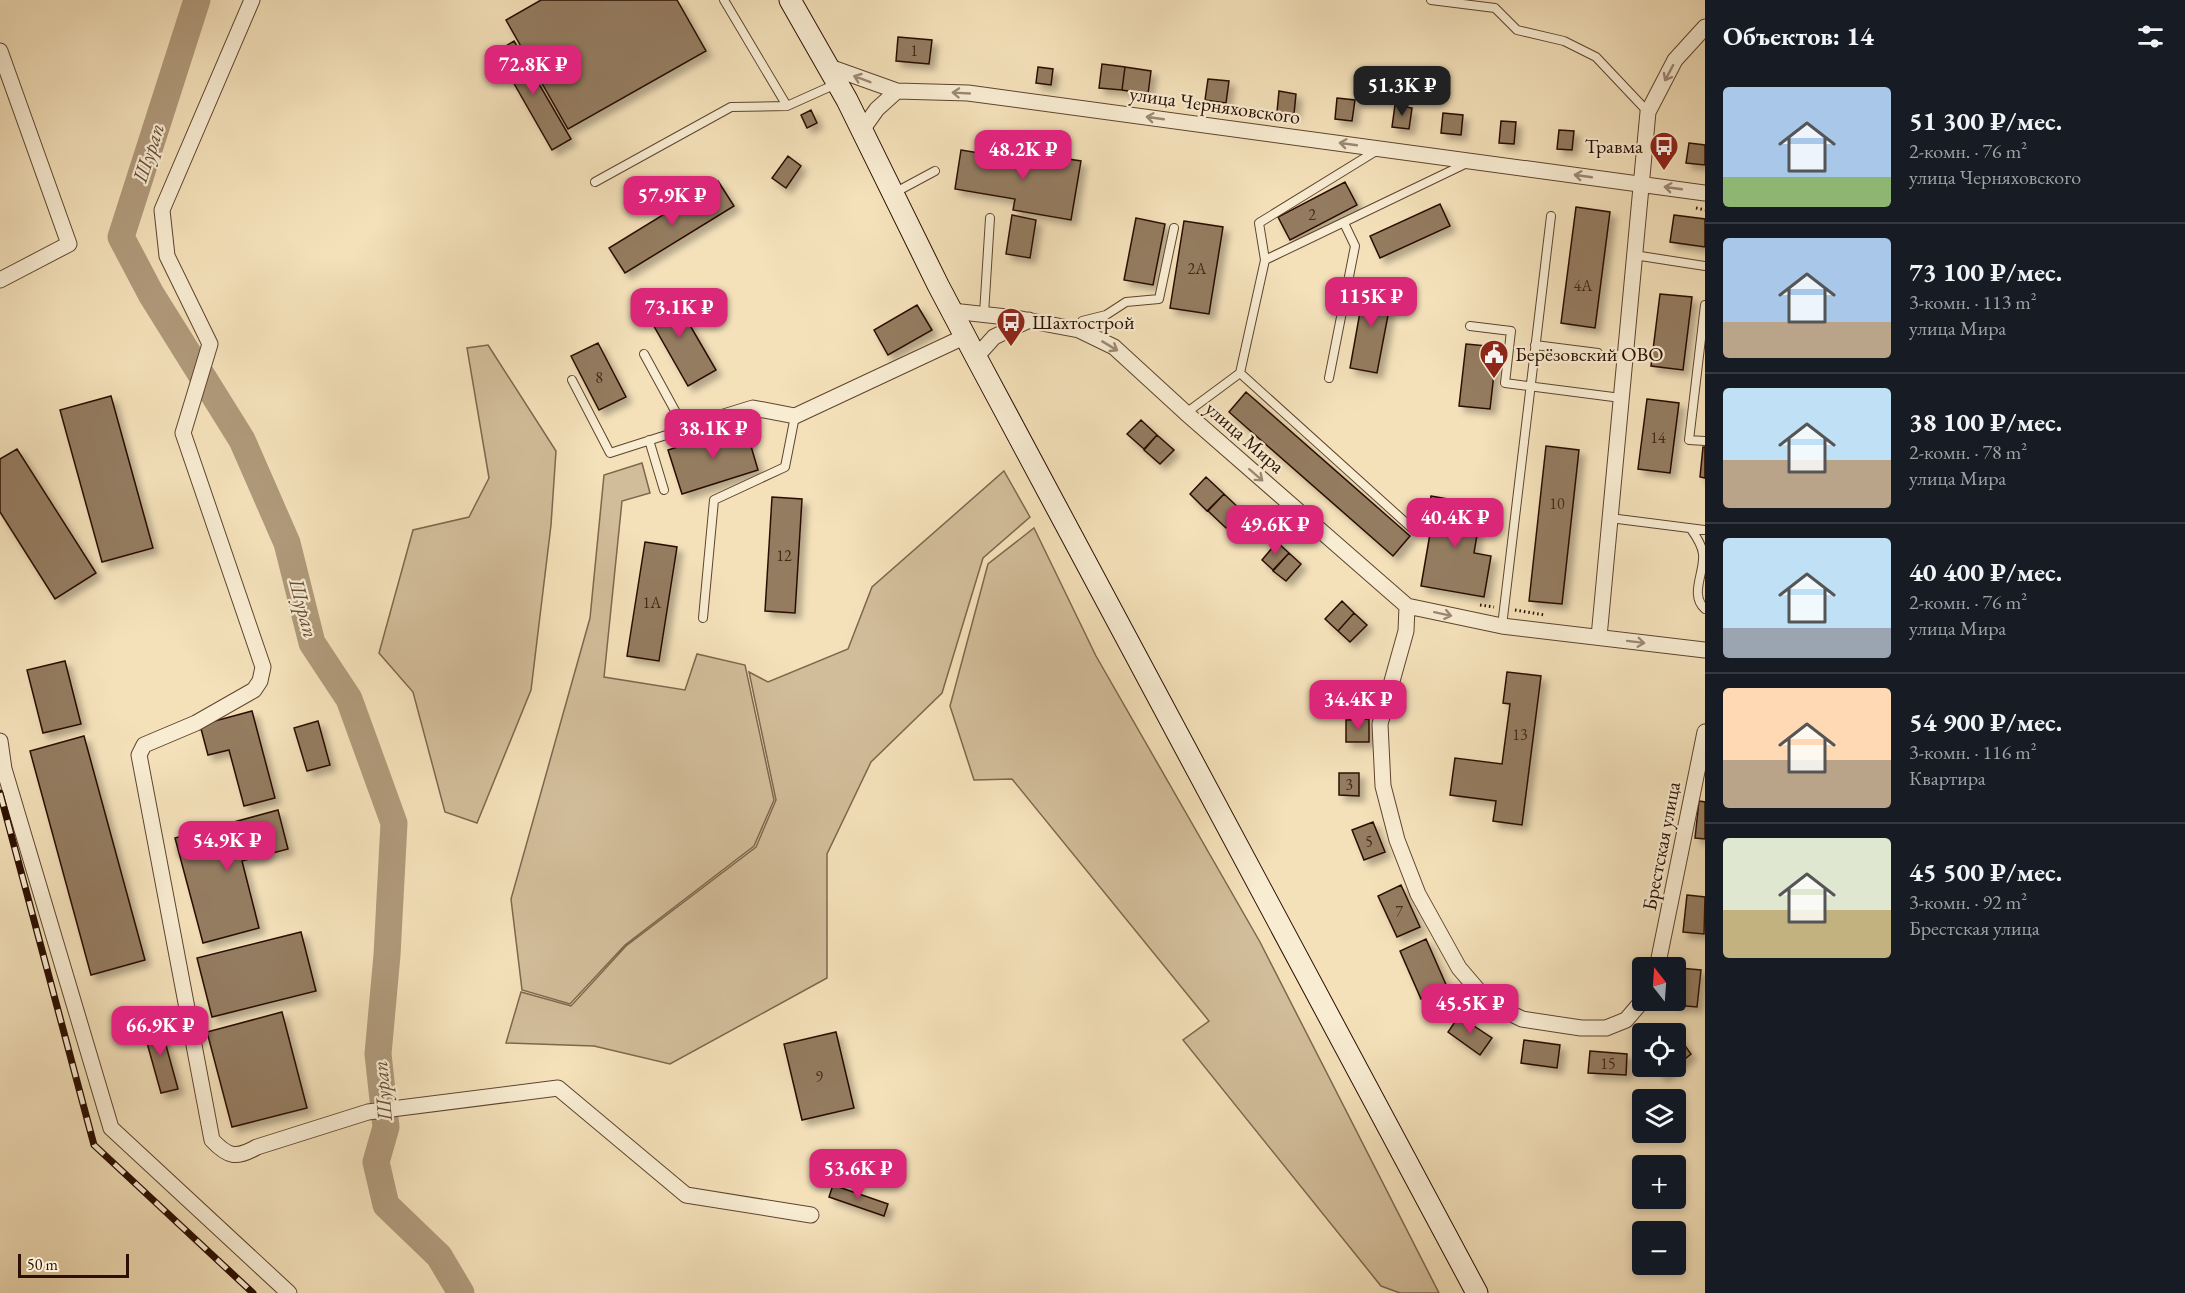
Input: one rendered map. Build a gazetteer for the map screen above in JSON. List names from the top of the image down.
{
  "streets": {
    "street": ["улица Черняховского", "улица Мира", "Брестская улица"]
  },
  "one_way": ["улица Черняховского", "улица Мира"],
  "water": ["Шурап"],
  "places": {
    "bus stop": ["Травма", "Шахтострой"],
    "public building": ["Берёзовский ОВО"]
  },
  "house_numbers": [
    "1",
    "2",
    "2А",
    "4А",
    "8",
    "14",
    "10",
    "12",
    "1А",
    "13",
    "3",
    "5",
    "7",
    "15",
    "9"
  ],
  "scale_bar": "50 m",
  "north": "top",
  "page": {
    "heading": "Объектов: 14",
    "price": [
      "72.8K ₽",
      "51.3K ₽",
      "48.2K ₽",
      "57.9K ₽",
      "115K ₽",
      "73.1K ₽",
      "38.1K ₽",
      "40.4K ₽",
      "49.6K ₽",
      "34.4K ₽",
      "54.9K ₽",
      "45.5K ₽",
      "66.9K ₽",
      "53.6K ₽"
    ],
    "list": [
      {
        "name": "51 300 ₽/мес.",
        "note": "2-комн. · 76 m² · улица Черняховского"
      },
      {
        "name": "73 100 ₽/мес.",
        "note": "3-комн. · 113 m² · улица Мира"
      },
      {
        "name": "38 100 ₽/мес.",
        "note": "2-комн. · 78 m² · улица Мира"
      },
      {
        "name": "40 400 ₽/мес.",
        "note": "2-комн. · 76 m² · улица Мира"
      },
      {
        "name": "54 900 ₽/мес.",
        "note": "3-комн. · 116 m² · Квартира"
      },
      {
        "name": "45 500 ₽/мес.",
        "note": "3-комн. · 92 m² · Брестская улица"
      }
    ],
    "map_buttons": ["+", "−"],
    "scale": "50 m"
  }
}
